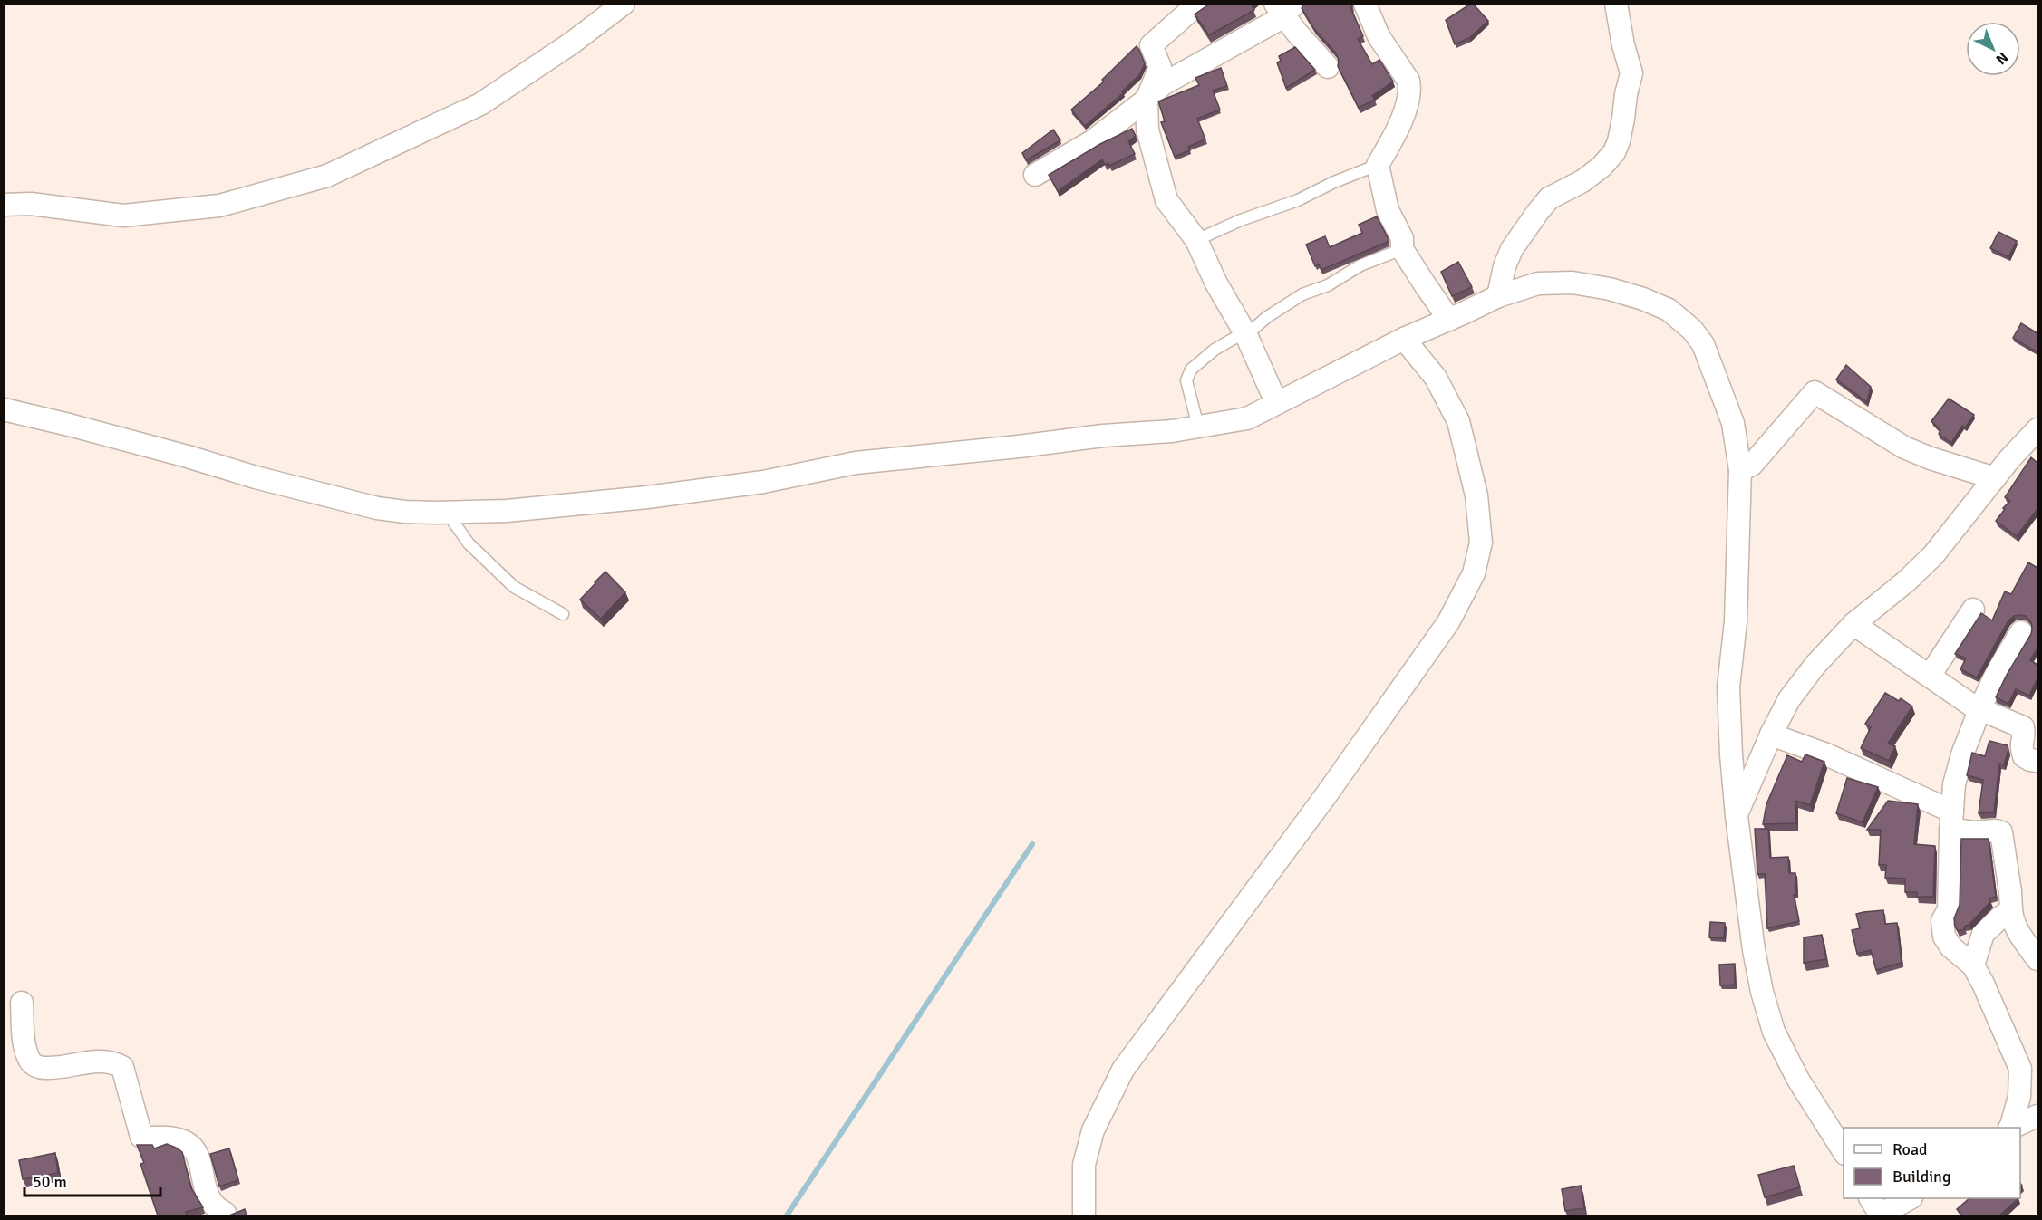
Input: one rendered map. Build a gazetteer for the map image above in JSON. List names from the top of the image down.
{
  "legend": ["Road", "Building"],
  "scale_bar": "50 m",
  "north": "bottom right"
}
